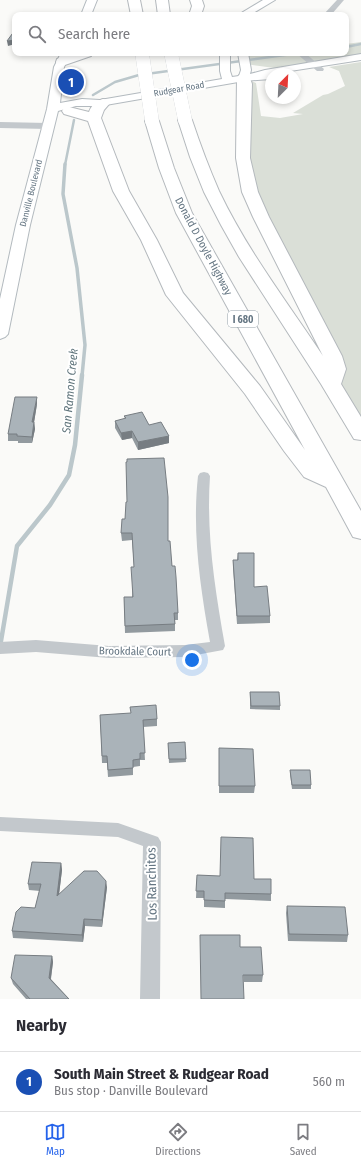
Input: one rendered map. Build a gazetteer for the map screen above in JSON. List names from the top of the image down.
{
  "streets": {
    "highway": ["Donald D Doyle Highway", "I 680"],
    "main road": ["Rudgear Road", "Danville Boulevard"],
    "street": ["Brookdale Court", "Los Ranchitos"]
  },
  "crossings": [
    ["Rudgear Road", "Danville Boulevard"]
  ],
  "water": ["San Ramon Creek"],
  "north": "top right",
  "page": {
    "search": "Search here",
    "pins": "1",
    "heading": "Nearby",
    "list": [
      {
        "mark": "1",
        "name": "South Main Street & Rudgear Road",
        "note": "Bus stop · Danville Boulevard",
        "value": "560 m"
      }
    ],
    "nav": ["Map", "Directions", "Saved"]
  }
}
